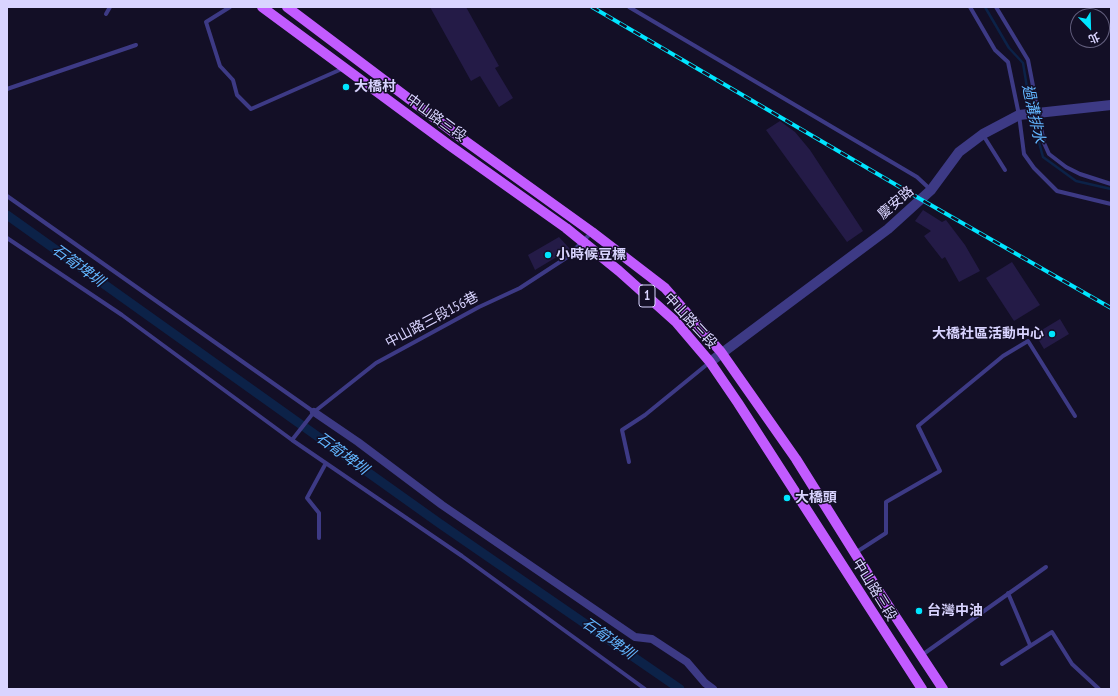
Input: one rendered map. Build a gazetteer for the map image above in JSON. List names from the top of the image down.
{
  "streets": {
    "main road": ["中山路三段", "1"],
    "street": ["慶安路"],
    "lane": ["中山路三段156巷"]
  },
  "crossings": [
    ["中山路三段", "慶安路"],
    ["中山路三段", "中山路三段156巷"]
  ],
  "water": ["過溝排水", "石筍埤圳"],
  "places": [
    "大橋村",
    "小時候豆標",
    "大橋社區活動中心",
    "大橋頭",
    "台灣中油"
  ],
  "north": "bottom right"
}
